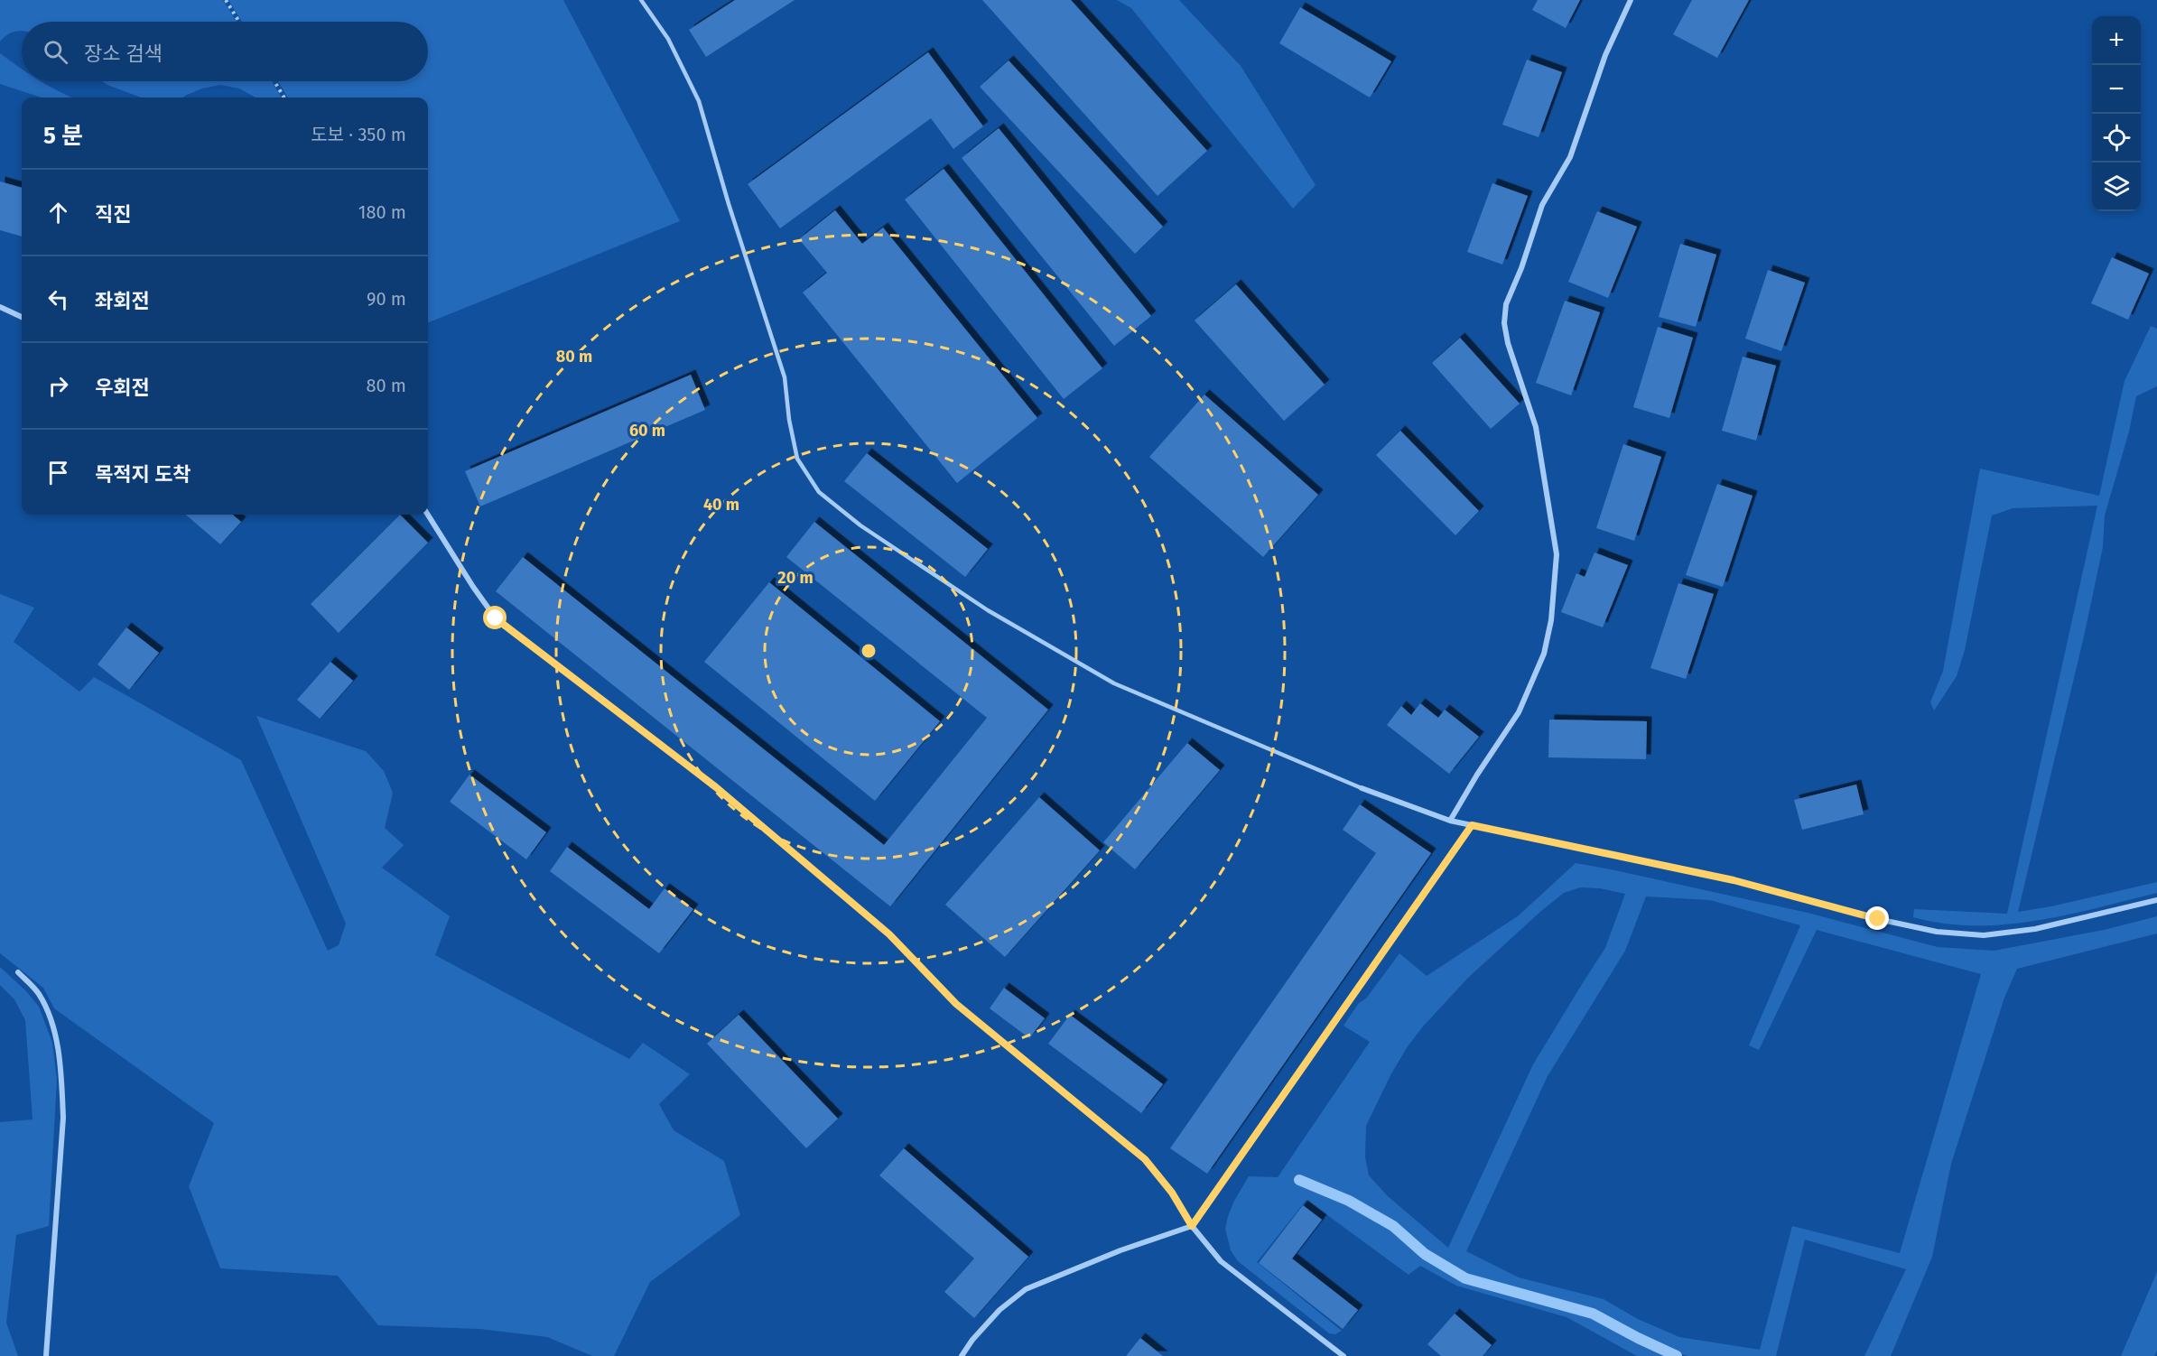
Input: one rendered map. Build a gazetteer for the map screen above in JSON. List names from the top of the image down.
{
  "page": {
    "map_buttons": ["+", "−"],
    "search": "장소 검색",
    "heading": ["5 분", "도보 · 350 m"],
    "list": [
      ["직진", "180 m"],
      ["좌회전", "90 m"],
      ["우회전", "80 m"],
      "목적지 도착"
    ]
  },
  "rings": [
    "80 m",
    "60 m",
    "40 m",
    "20 m"
  ]
}
